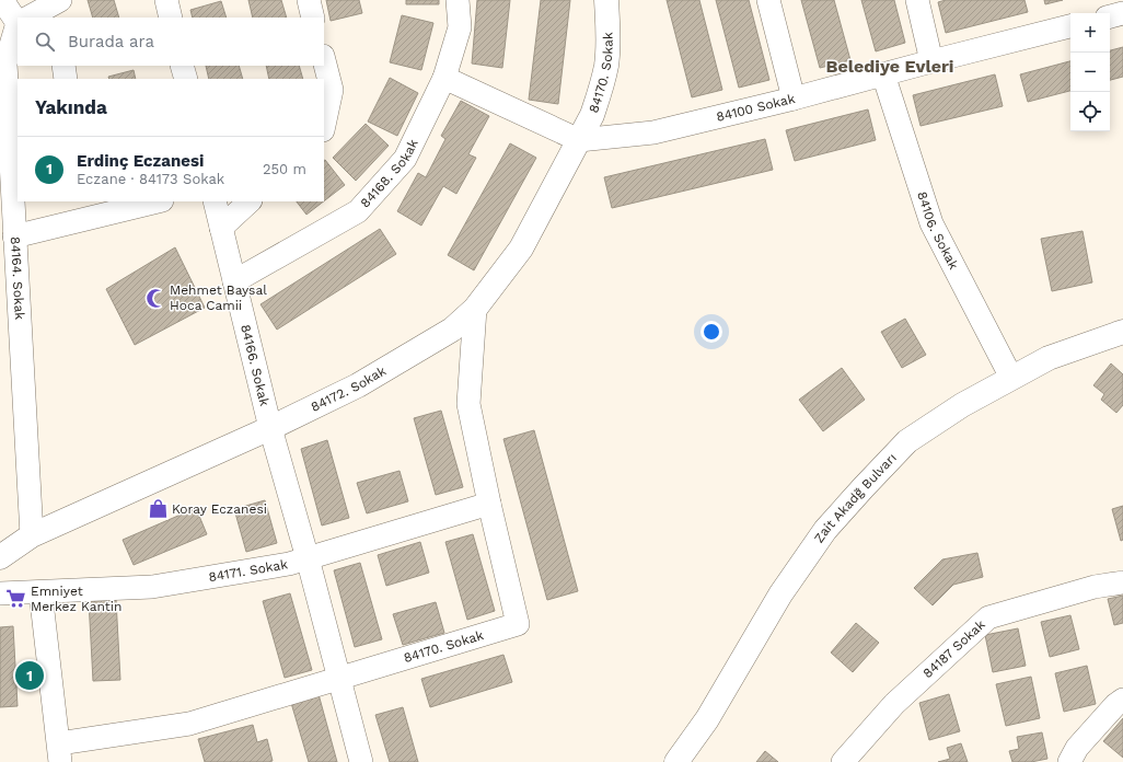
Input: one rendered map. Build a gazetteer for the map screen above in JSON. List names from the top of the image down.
{
  "streets": {
    "main road": ["84170. Sokak", "84172. Sokak", "Zait Akadğ Bulvarı"],
    "street": [
      "84100 Sokak",
      "84168. Sokak",
      "84106. Sokak",
      "84164. Sokak",
      "84166. Sokak",
      "84171. Sokak",
      "84187 Sokak"
    ]
  },
  "crossings": [
    ["84170. Sokak", "84100 Sokak"],
    ["84170. Sokak", "84166. Sokak"],
    ["84170. Sokak", "84172. Sokak"],
    ["84170. Sokak", "84171. Sokak"],
    ["84100 Sokak", "84106. Sokak"],
    ["84100 Sokak", "84172. Sokak"],
    ["84168. Sokak", "84166. Sokak"],
    ["84106. Sokak", "Zait Akadğ Bulvarı"],
    ["84164. Sokak", "84172. Sokak"],
    ["84166. Sokak", "84172. Sokak"],
    ["84166. Sokak", "84171. Sokak"]
  ],
  "districts": ["Belediye Evleri"],
  "places": {
    "mosque": ["Mehmet Baysal Hoca Camii"],
    "shop": ["Koray Eczanesi"],
    "supermarket": ["Emniyet Merkez Kantin"]
  },
  "page": {
    "map_buttons": ["+", "−"],
    "search": "Burada ara",
    "heading": "Yakında",
    "list": [
      {
        "mark": "1",
        "name": "Erdinç Eczanesi",
        "note": "Eczane · 84173 Sokak",
        "value": "250 m"
      }
    ],
    "pins": "1"
  }
}
